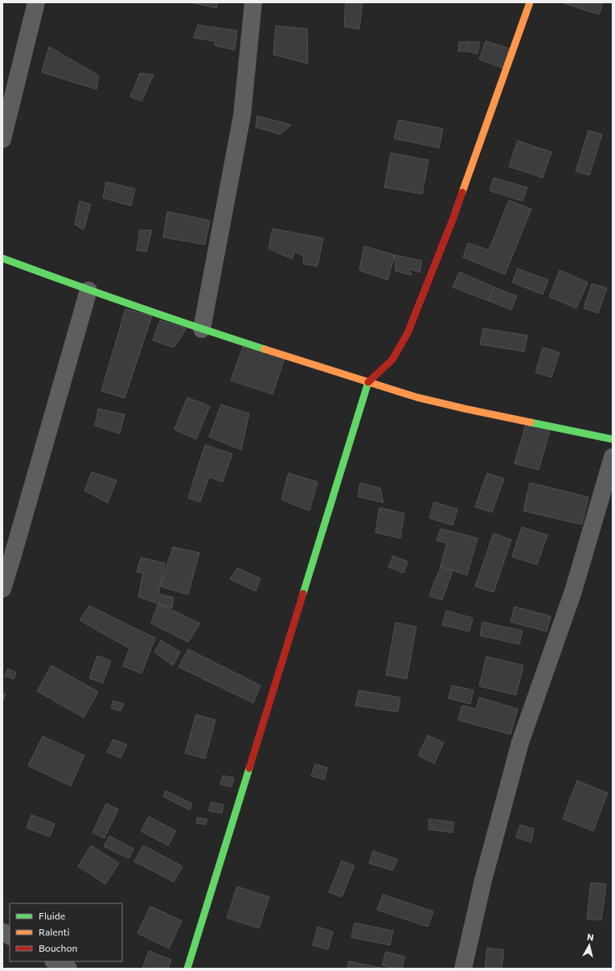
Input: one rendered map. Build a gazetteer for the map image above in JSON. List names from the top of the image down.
{
  "legend": ["Fluide", "Ralenti", "Bouchon"],
  "north": "top"
}
